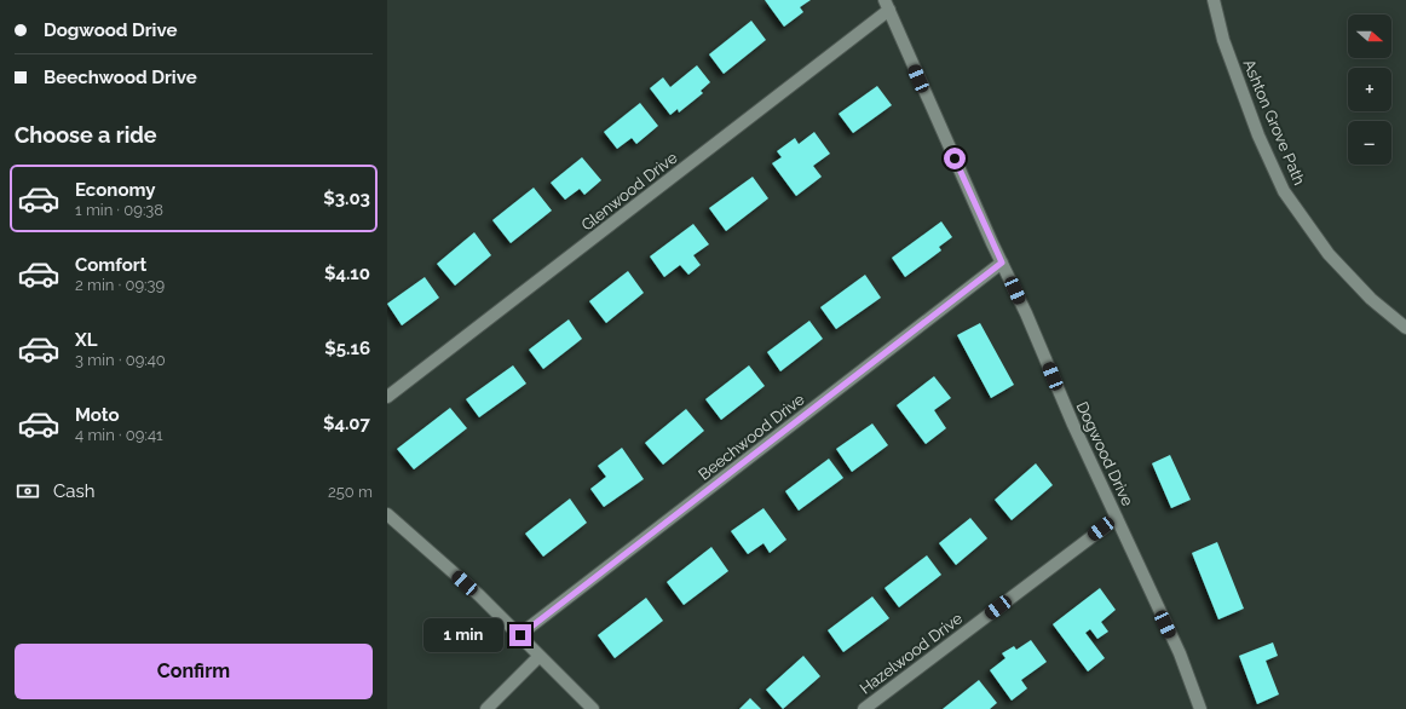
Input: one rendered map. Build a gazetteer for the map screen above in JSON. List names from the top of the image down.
{
  "streets": {
    "street": [
      "Ashton Grove Path",
      "Glenwood Drive",
      "Beechwood Drive",
      "Dogwood Drive",
      "Hazelwood Drive"
    ]
  },
  "crossings": [
    ["Glenwood Drive", "Dogwood Drive"],
    ["Beechwood Drive", "Dogwood Drive"],
    ["Dogwood Drive", "Hazelwood Drive"]
  ],
  "north": "right",
  "page": {
    "banner": ["Dogwood Drive", "Beechwood Drive"],
    "map_buttons": ["+", "−"],
    "heading": "Choose a ride",
    "list": [
      {
        "name": "Economy",
        "note": "1 min · 09:38",
        "value": "$3.03"
      },
      {
        "name": "Comfort",
        "note": "2 min · 09:39",
        "value": "$4.10"
      },
      {
        "name": "XL",
        "note": "3 min · 09:40",
        "value": "$5.16"
      },
      {
        "name": "Moto",
        "note": "4 min · 09:41",
        "value": "$4.07"
      }
    ],
    "pay": ["Cash", "250 m"],
    "bubble": "1 min",
    "buttons": "Confirm"
  }
}
